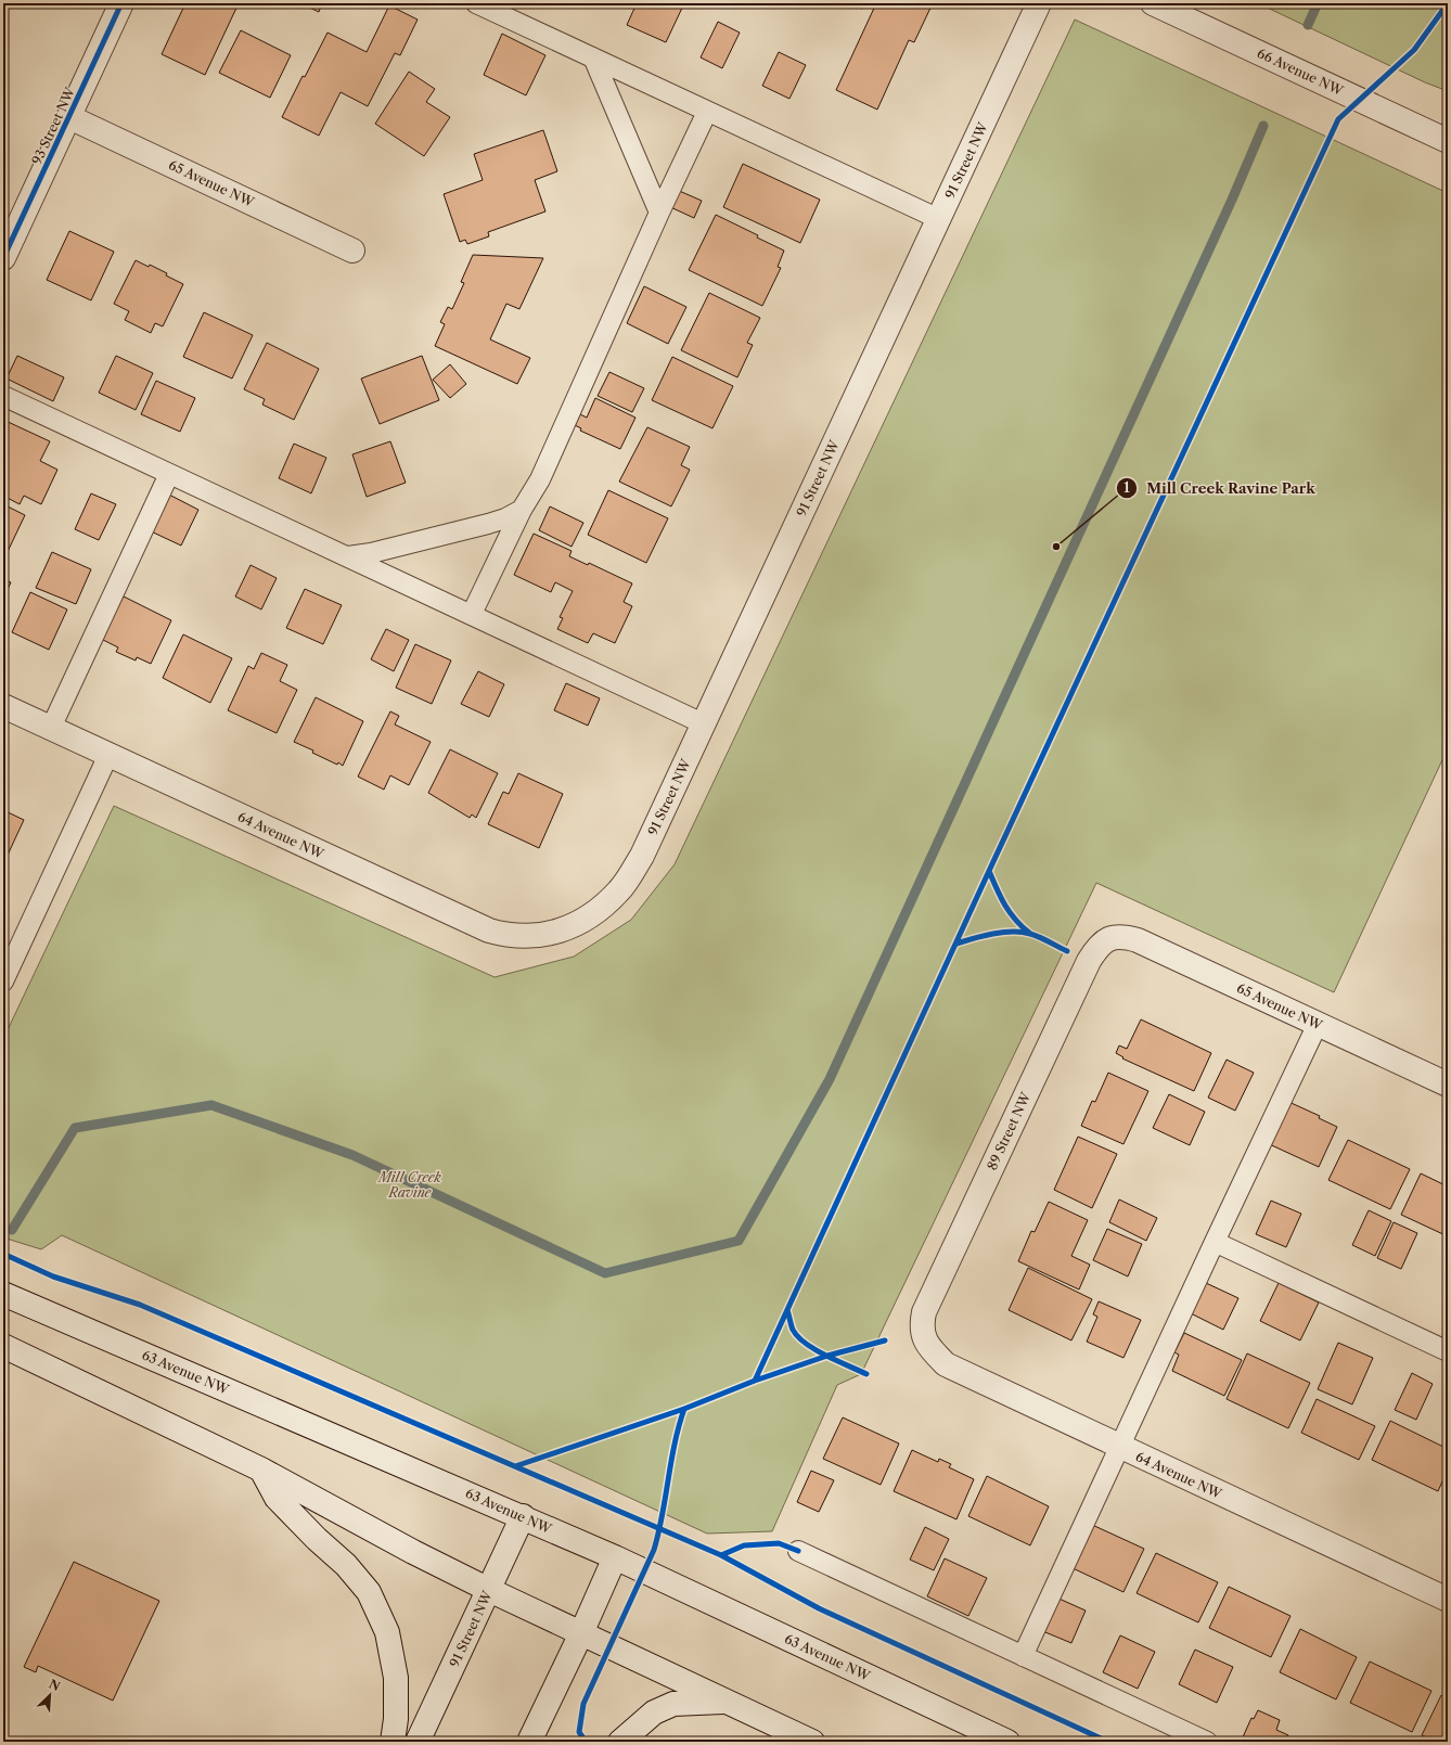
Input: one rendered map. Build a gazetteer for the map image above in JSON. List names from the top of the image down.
{
  "streets": {
    "street": [
      "66 Avenue NW",
      "93 Street NW",
      "91 Street NW",
      "65 Avenue NW",
      "64 Avenue NW",
      "89 Street NW",
      "63 Avenue NW"
    ]
  },
  "crossings": [
    ["93 Street NW", "65 Avenue NW"],
    ["91 Street NW", "64 Avenue NW"],
    ["91 Street NW", "63 Avenue NW"],
    ["65 Avenue NW", "89 Street NW"],
    ["64 Avenue NW", "89 Street NW"]
  ],
  "parks": ["Mill Creek Ravine"],
  "places": ["Mill Creek Ravine Park"],
  "north": "top right"
}
